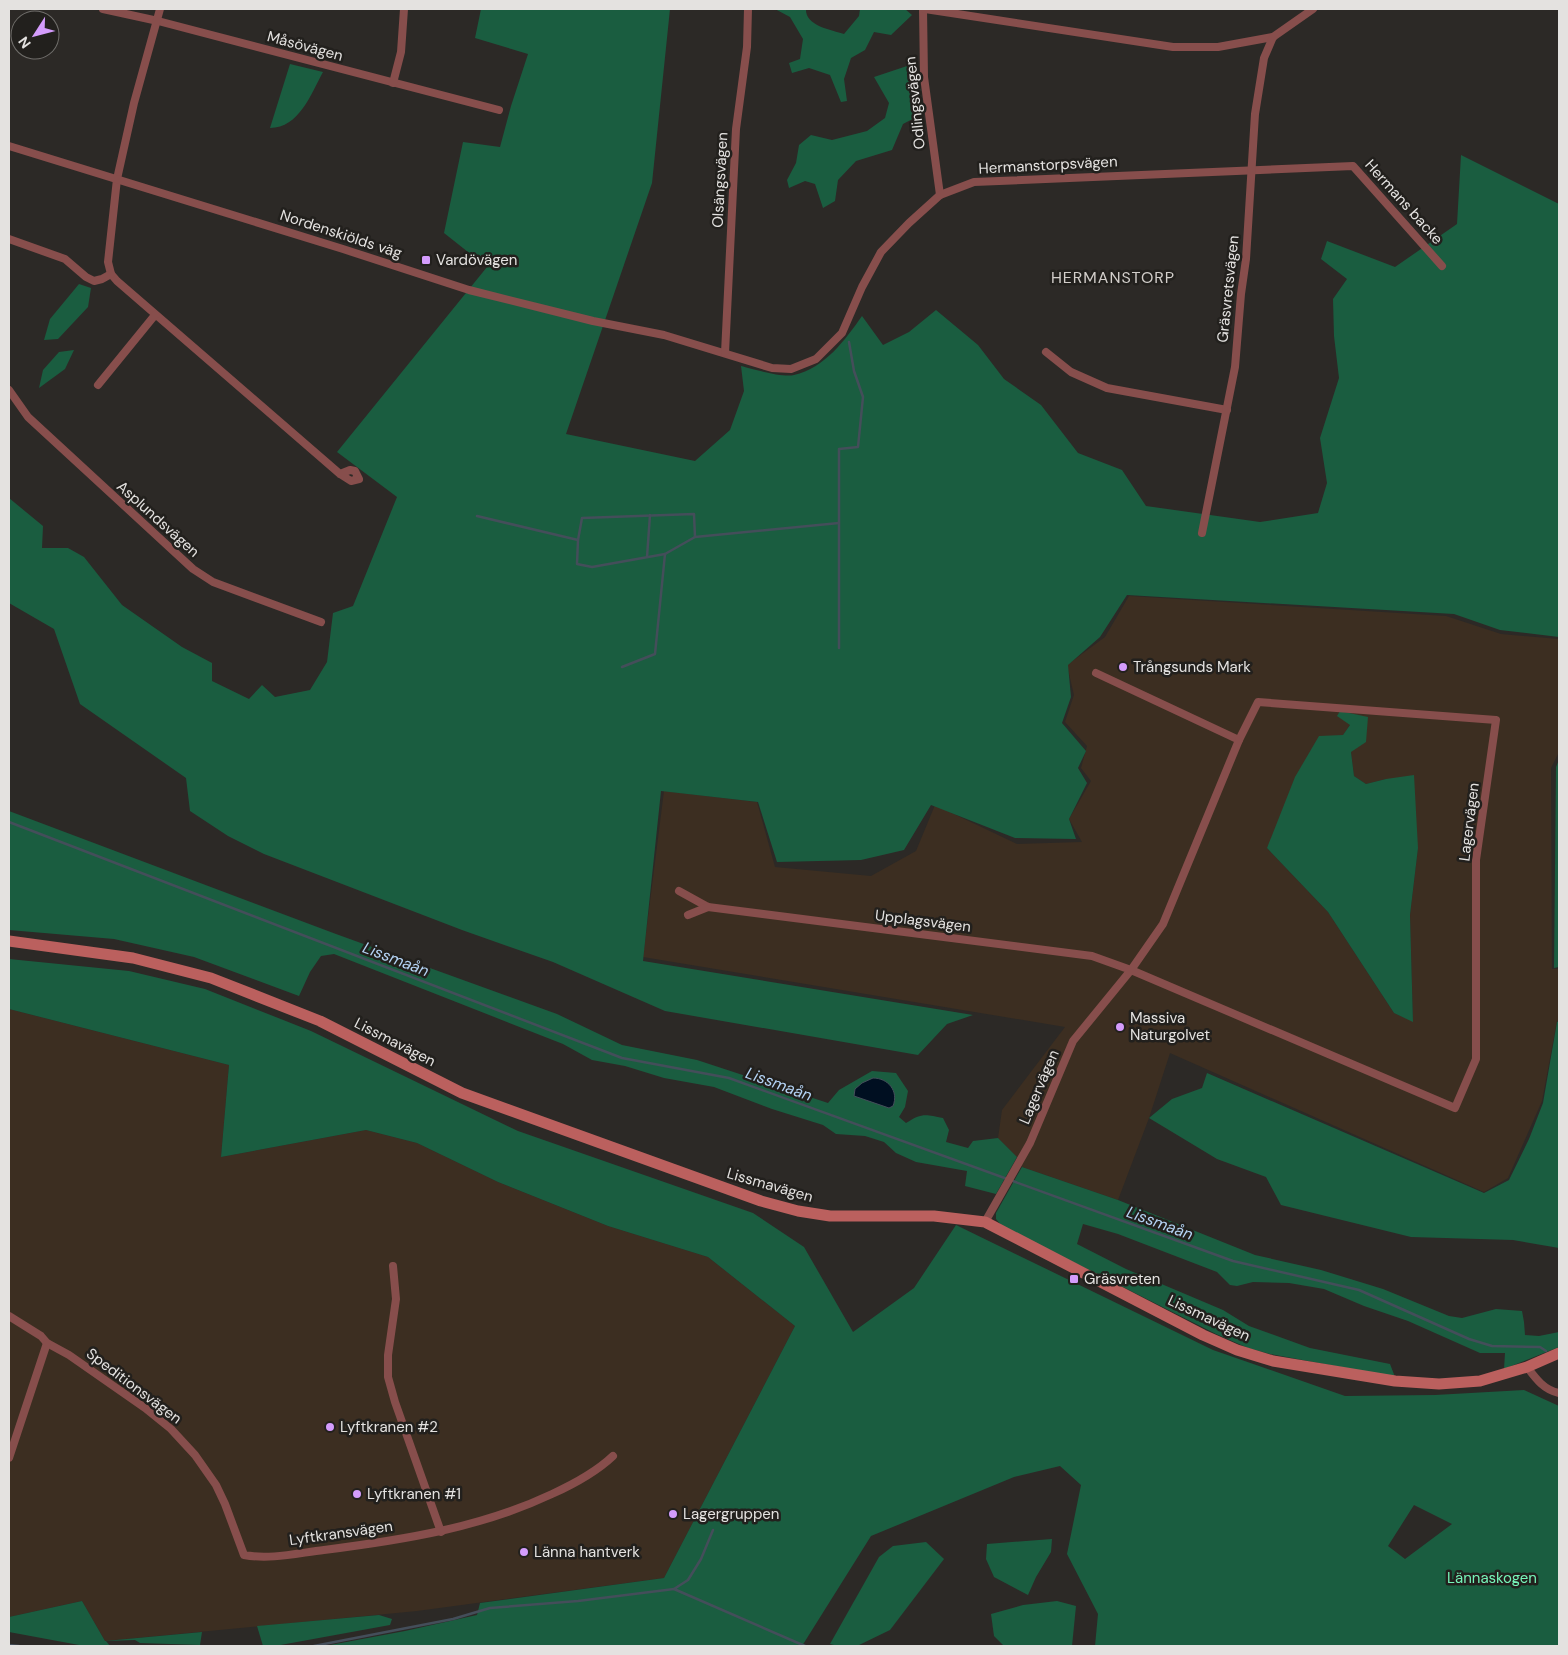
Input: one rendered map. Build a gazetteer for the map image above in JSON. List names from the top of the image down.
{
  "streets": {
    "street": [
      "Måsövägen",
      "Odlingsvägen",
      "Hermanstorpsvägen",
      "Olsängsvägen",
      "Hermans backe",
      "Nordenskiölds väg",
      "Gräsvretsvägen",
      "Asplundsvägen",
      "Lagervägen",
      "Upplagsvägen",
      "Lissmavägen",
      "Speditionsvägen",
      "Lyftkransvägen"
    ]
  },
  "crossings": [
    ["Odlingsvägen", "Hermanstorpsvägen"],
    ["Hermanstorpsvägen", "Olsängsvägen"],
    ["Hermanstorpsvägen", "Hermans backe"],
    ["Hermanstorpsvägen", "Nordenskiölds väg"],
    ["Hermanstorpsvägen", "Gräsvretsvägen"],
    ["Olsängsvägen", "Nordenskiölds väg"],
    ["Hermans backe", "Gräsvretsvägen"],
    ["Lagervägen", "Upplagsvägen"],
    ["Lagervägen", "Lissmavägen"],
    ["Speditionsvägen", "Lyftkransvägen"]
  ],
  "districts": ["HERMANSTORP"],
  "water": ["Lissmaån"],
  "parks": ["Lännaskogen"],
  "places": {
    "transit": ["Vardövägen", "Gräsvreten"],
    "other": [
      "Trångsunds Mark",
      "Massiva Naturgolvet",
      "Lyftkranen #2",
      "Lyftkranen #1",
      "Lagergruppen",
      "Länna hantverk"
    ]
  },
  "north": "bottom left"
}
